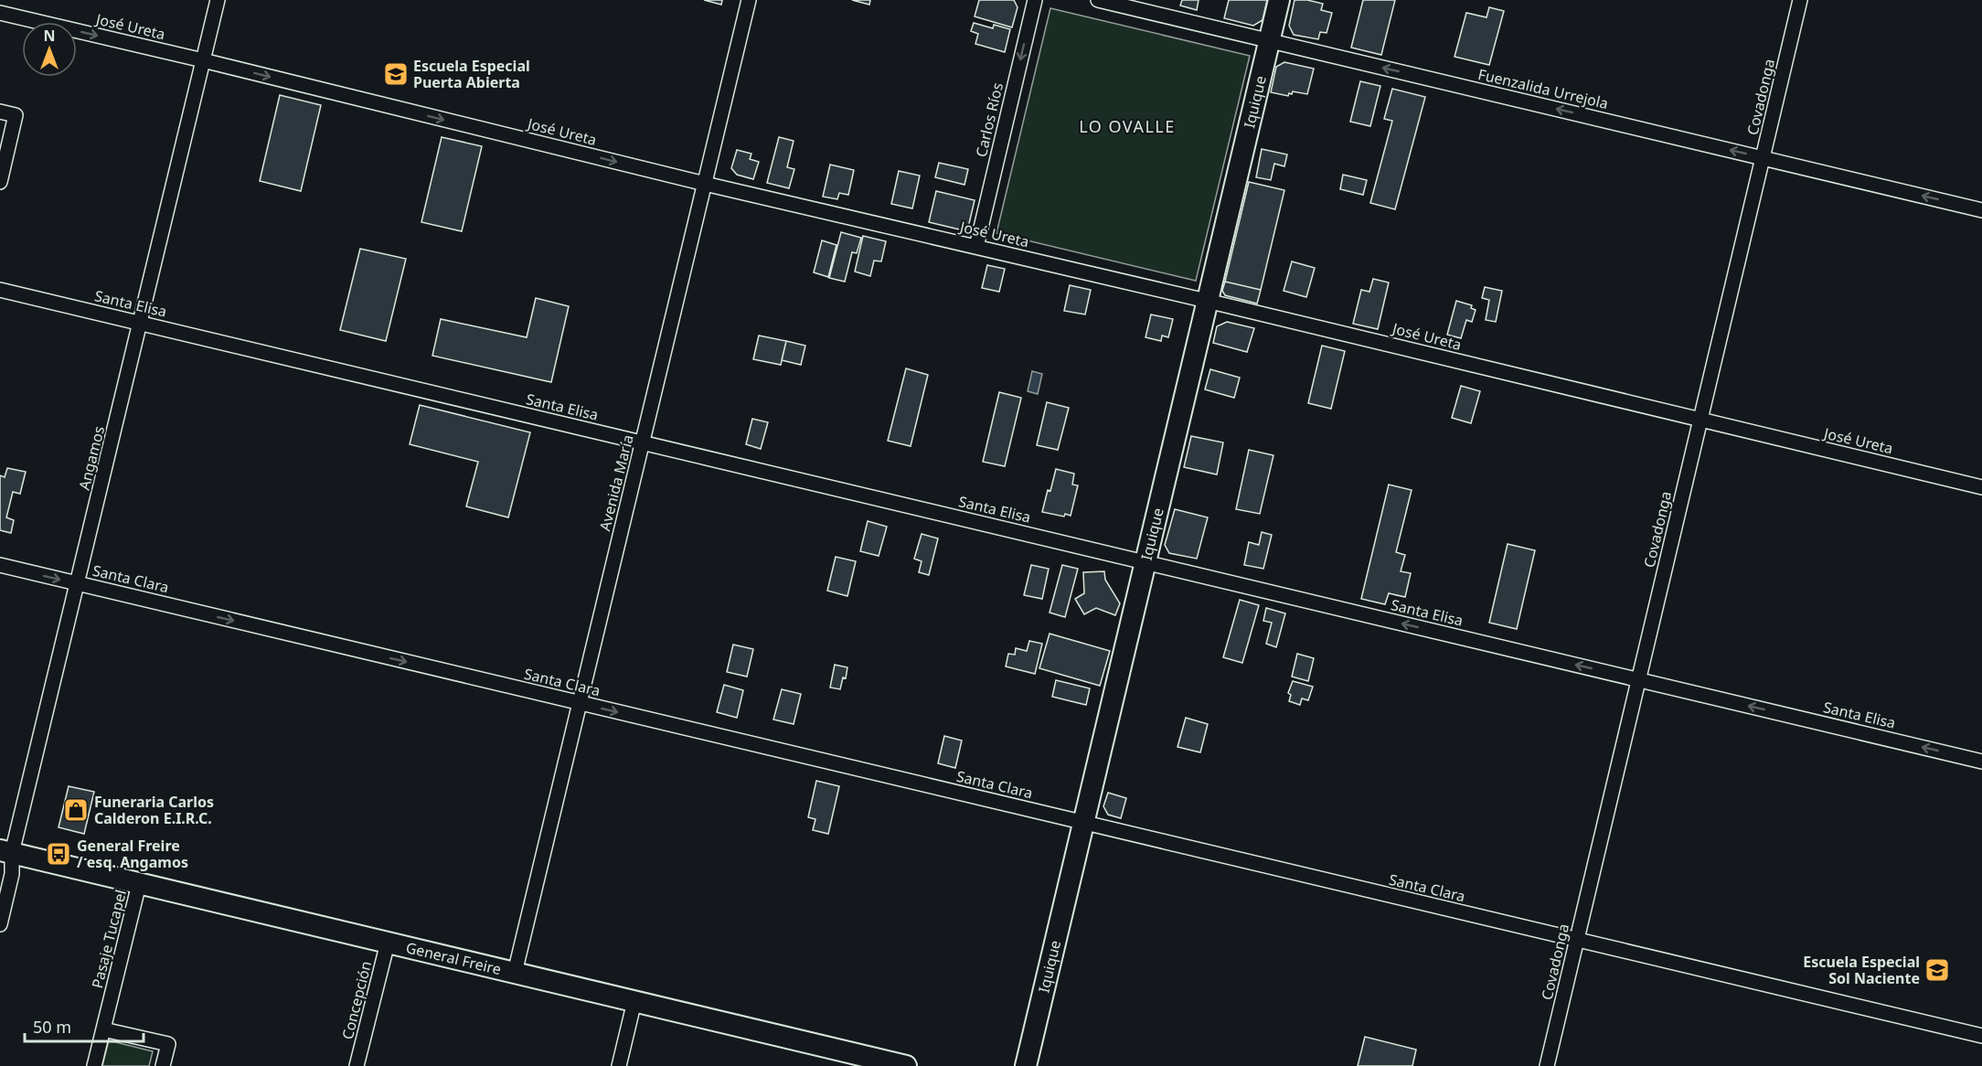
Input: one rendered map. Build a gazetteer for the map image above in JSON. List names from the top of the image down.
{
  "streets": {
    "street": [
      "José Ureta",
      "Fuenzalida Urrejola",
      "Covadonga",
      "Iquique",
      "Carlos Ríos",
      "Santa Elisa",
      "Angamos",
      "Avenida María",
      "Santa Clara",
      "Pasaje Tucapel",
      "General Freire",
      "Concepción"
    ]
  },
  "crossings": [
    ["José Ureta", "Covadonga"],
    ["José Ureta", "Iquique"],
    ["José Ureta", "Carlos Ríos"],
    ["José Ureta", "Angamos"],
    ["José Ureta", "Avenida María"],
    ["Fuenzalida Urrejola", "Covadonga"],
    ["Fuenzalida Urrejola", "Iquique"],
    ["Covadonga", "Santa Elisa"],
    ["Covadonga", "Santa Clara"],
    ["Iquique", "Santa Elisa"],
    ["Iquique", "Santa Clara"],
    ["Santa Elisa", "Angamos"],
    ["Santa Elisa", "Avenida María"],
    ["Angamos", "Santa Clara"],
    ["Angamos", "General Freire"],
    ["Avenida María", "Santa Clara"],
    ["Avenida María", "General Freire"],
    ["Pasaje Tucapel", "General Freire"],
    ["General Freire", "Concepción"]
  ],
  "one_way": [
    "José Ureta",
    "Fuenzalida Urrejola",
    "Carlos Ríos",
    "Santa Elisa",
    "Santa Clara"
  ],
  "districts": ["LO OVALLE"],
  "places": {
    "school or university": ["Escuela Especial Puerta Abierta", "Escuela Especial Sol Naciente"],
    "shop": ["Funeraria Carlos Calderon E.I.R.C."],
    "bus stop": ["General Freire / esq. Angamos"]
  },
  "scale_bar": "50 m",
  "north": "top"
}
